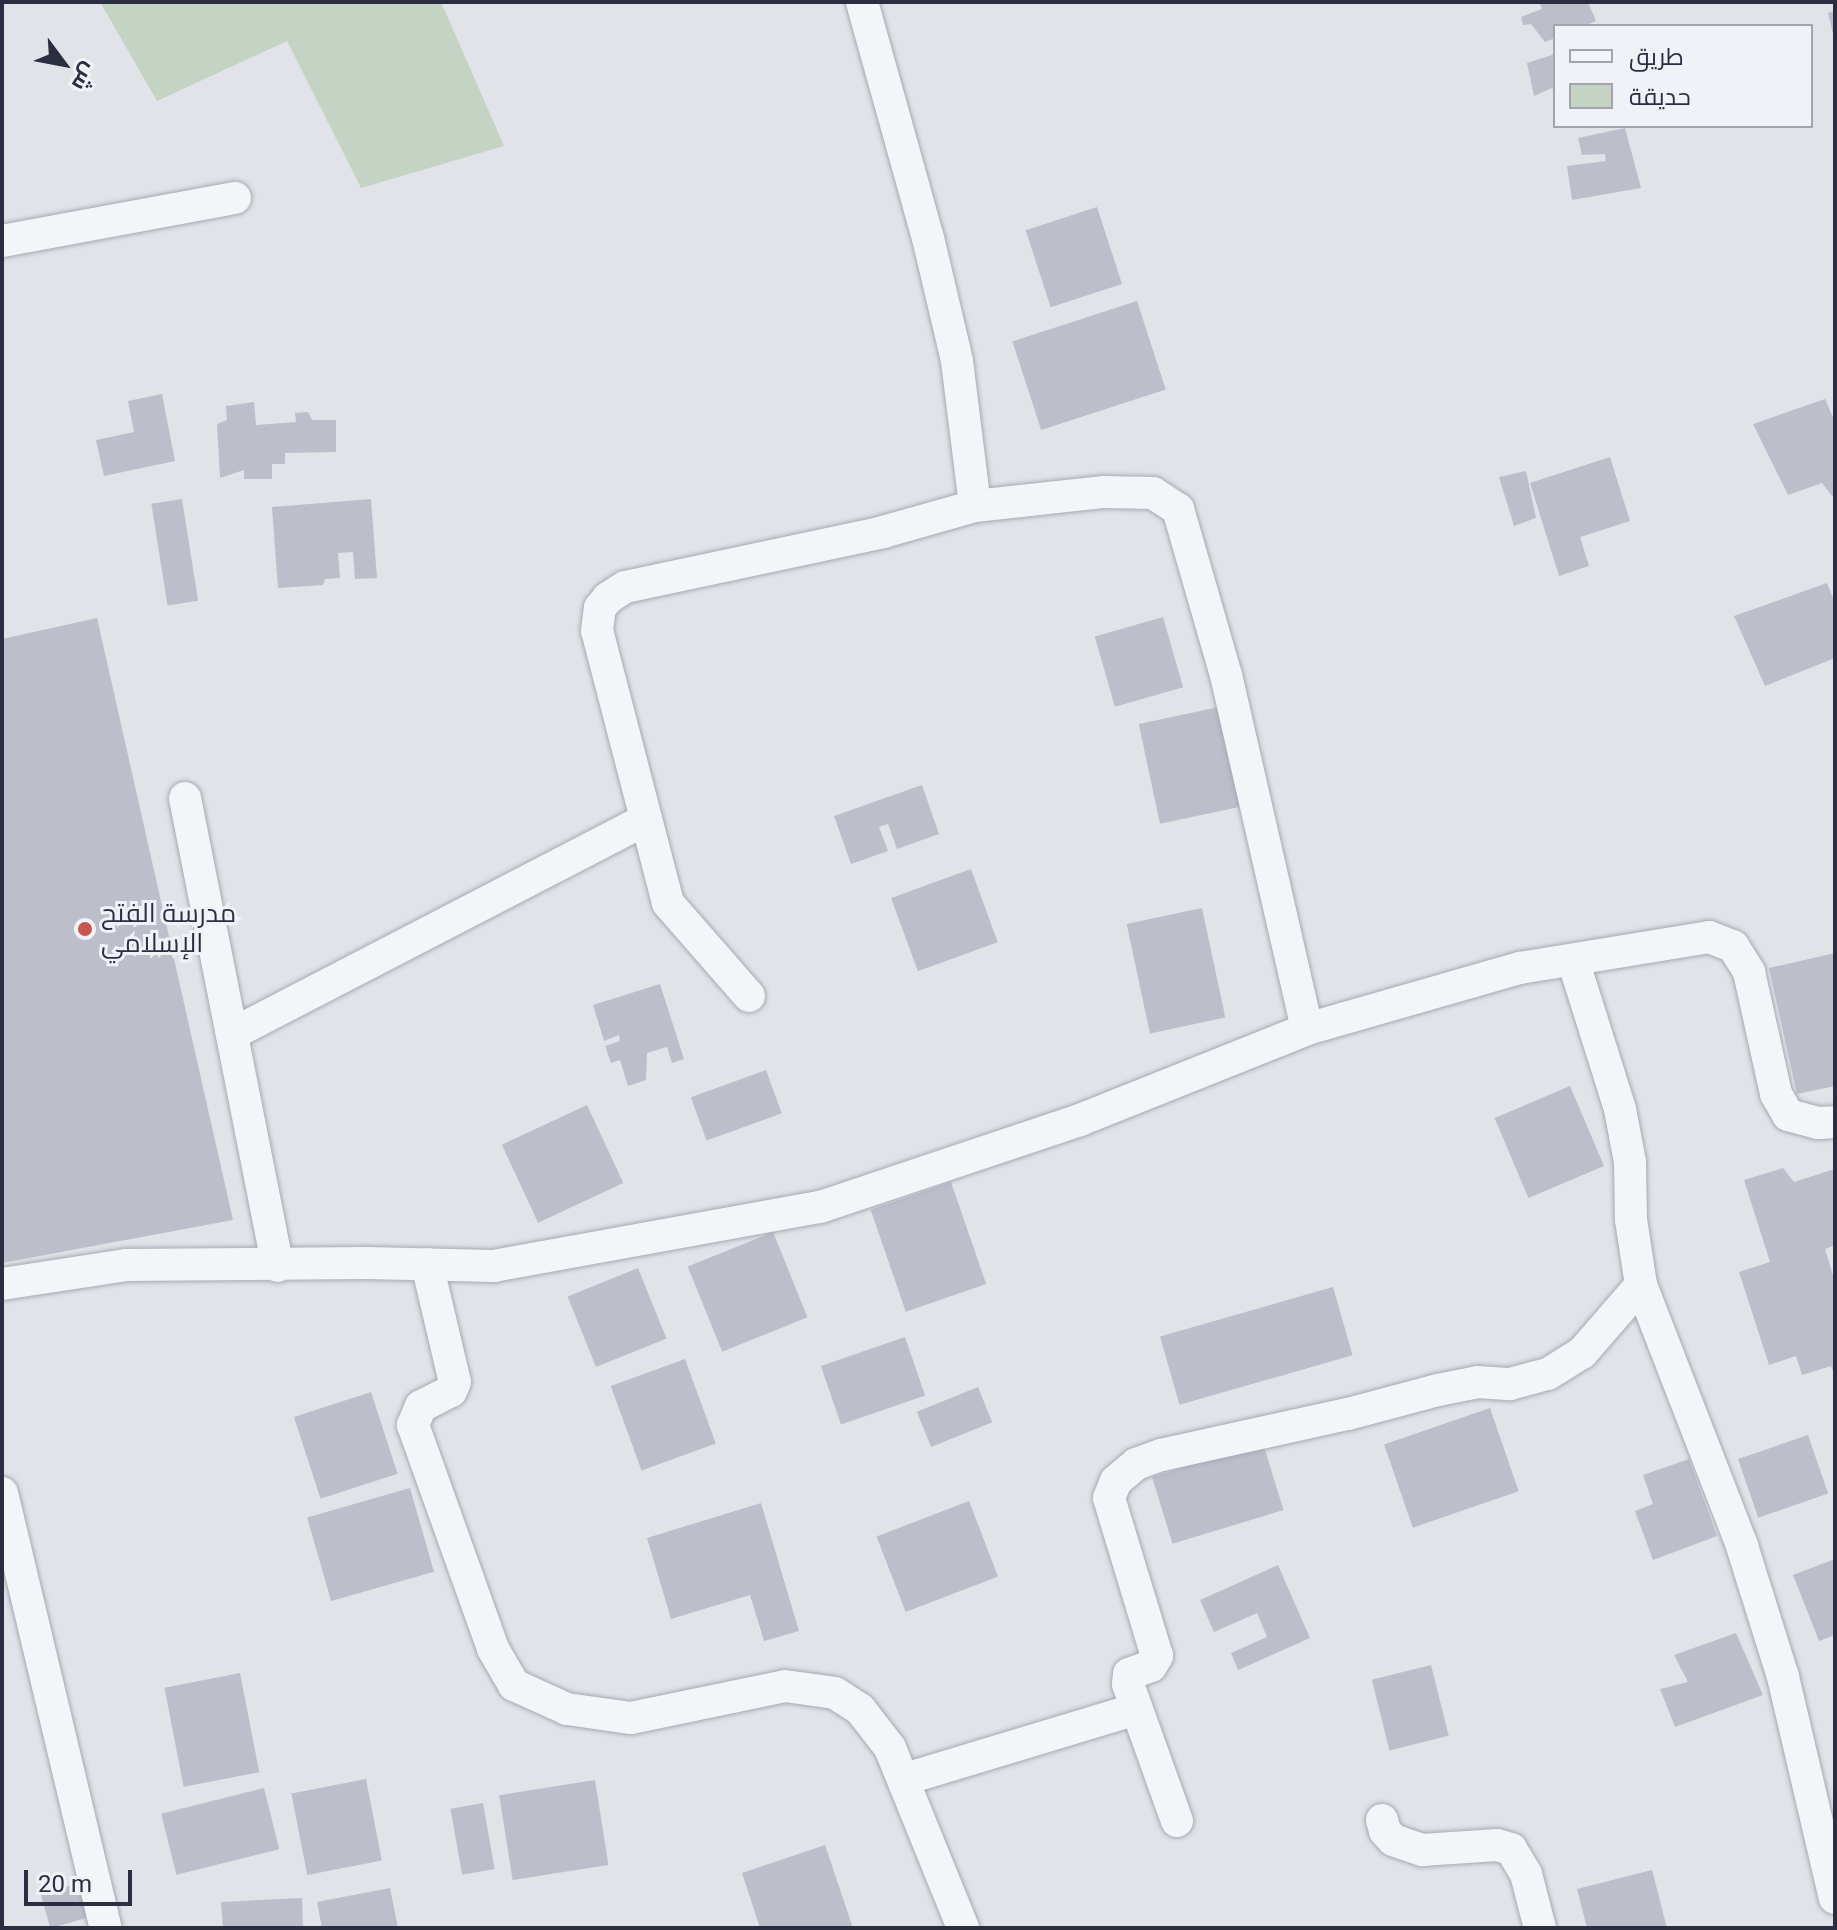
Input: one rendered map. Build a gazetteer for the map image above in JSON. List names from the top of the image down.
{
  "places": ["مدرسة الفتح الإسلامي"],
  "legend": ["طريق", "حديقة"],
  "scale_bar": "20 m",
  "north": "bottom right"
}
